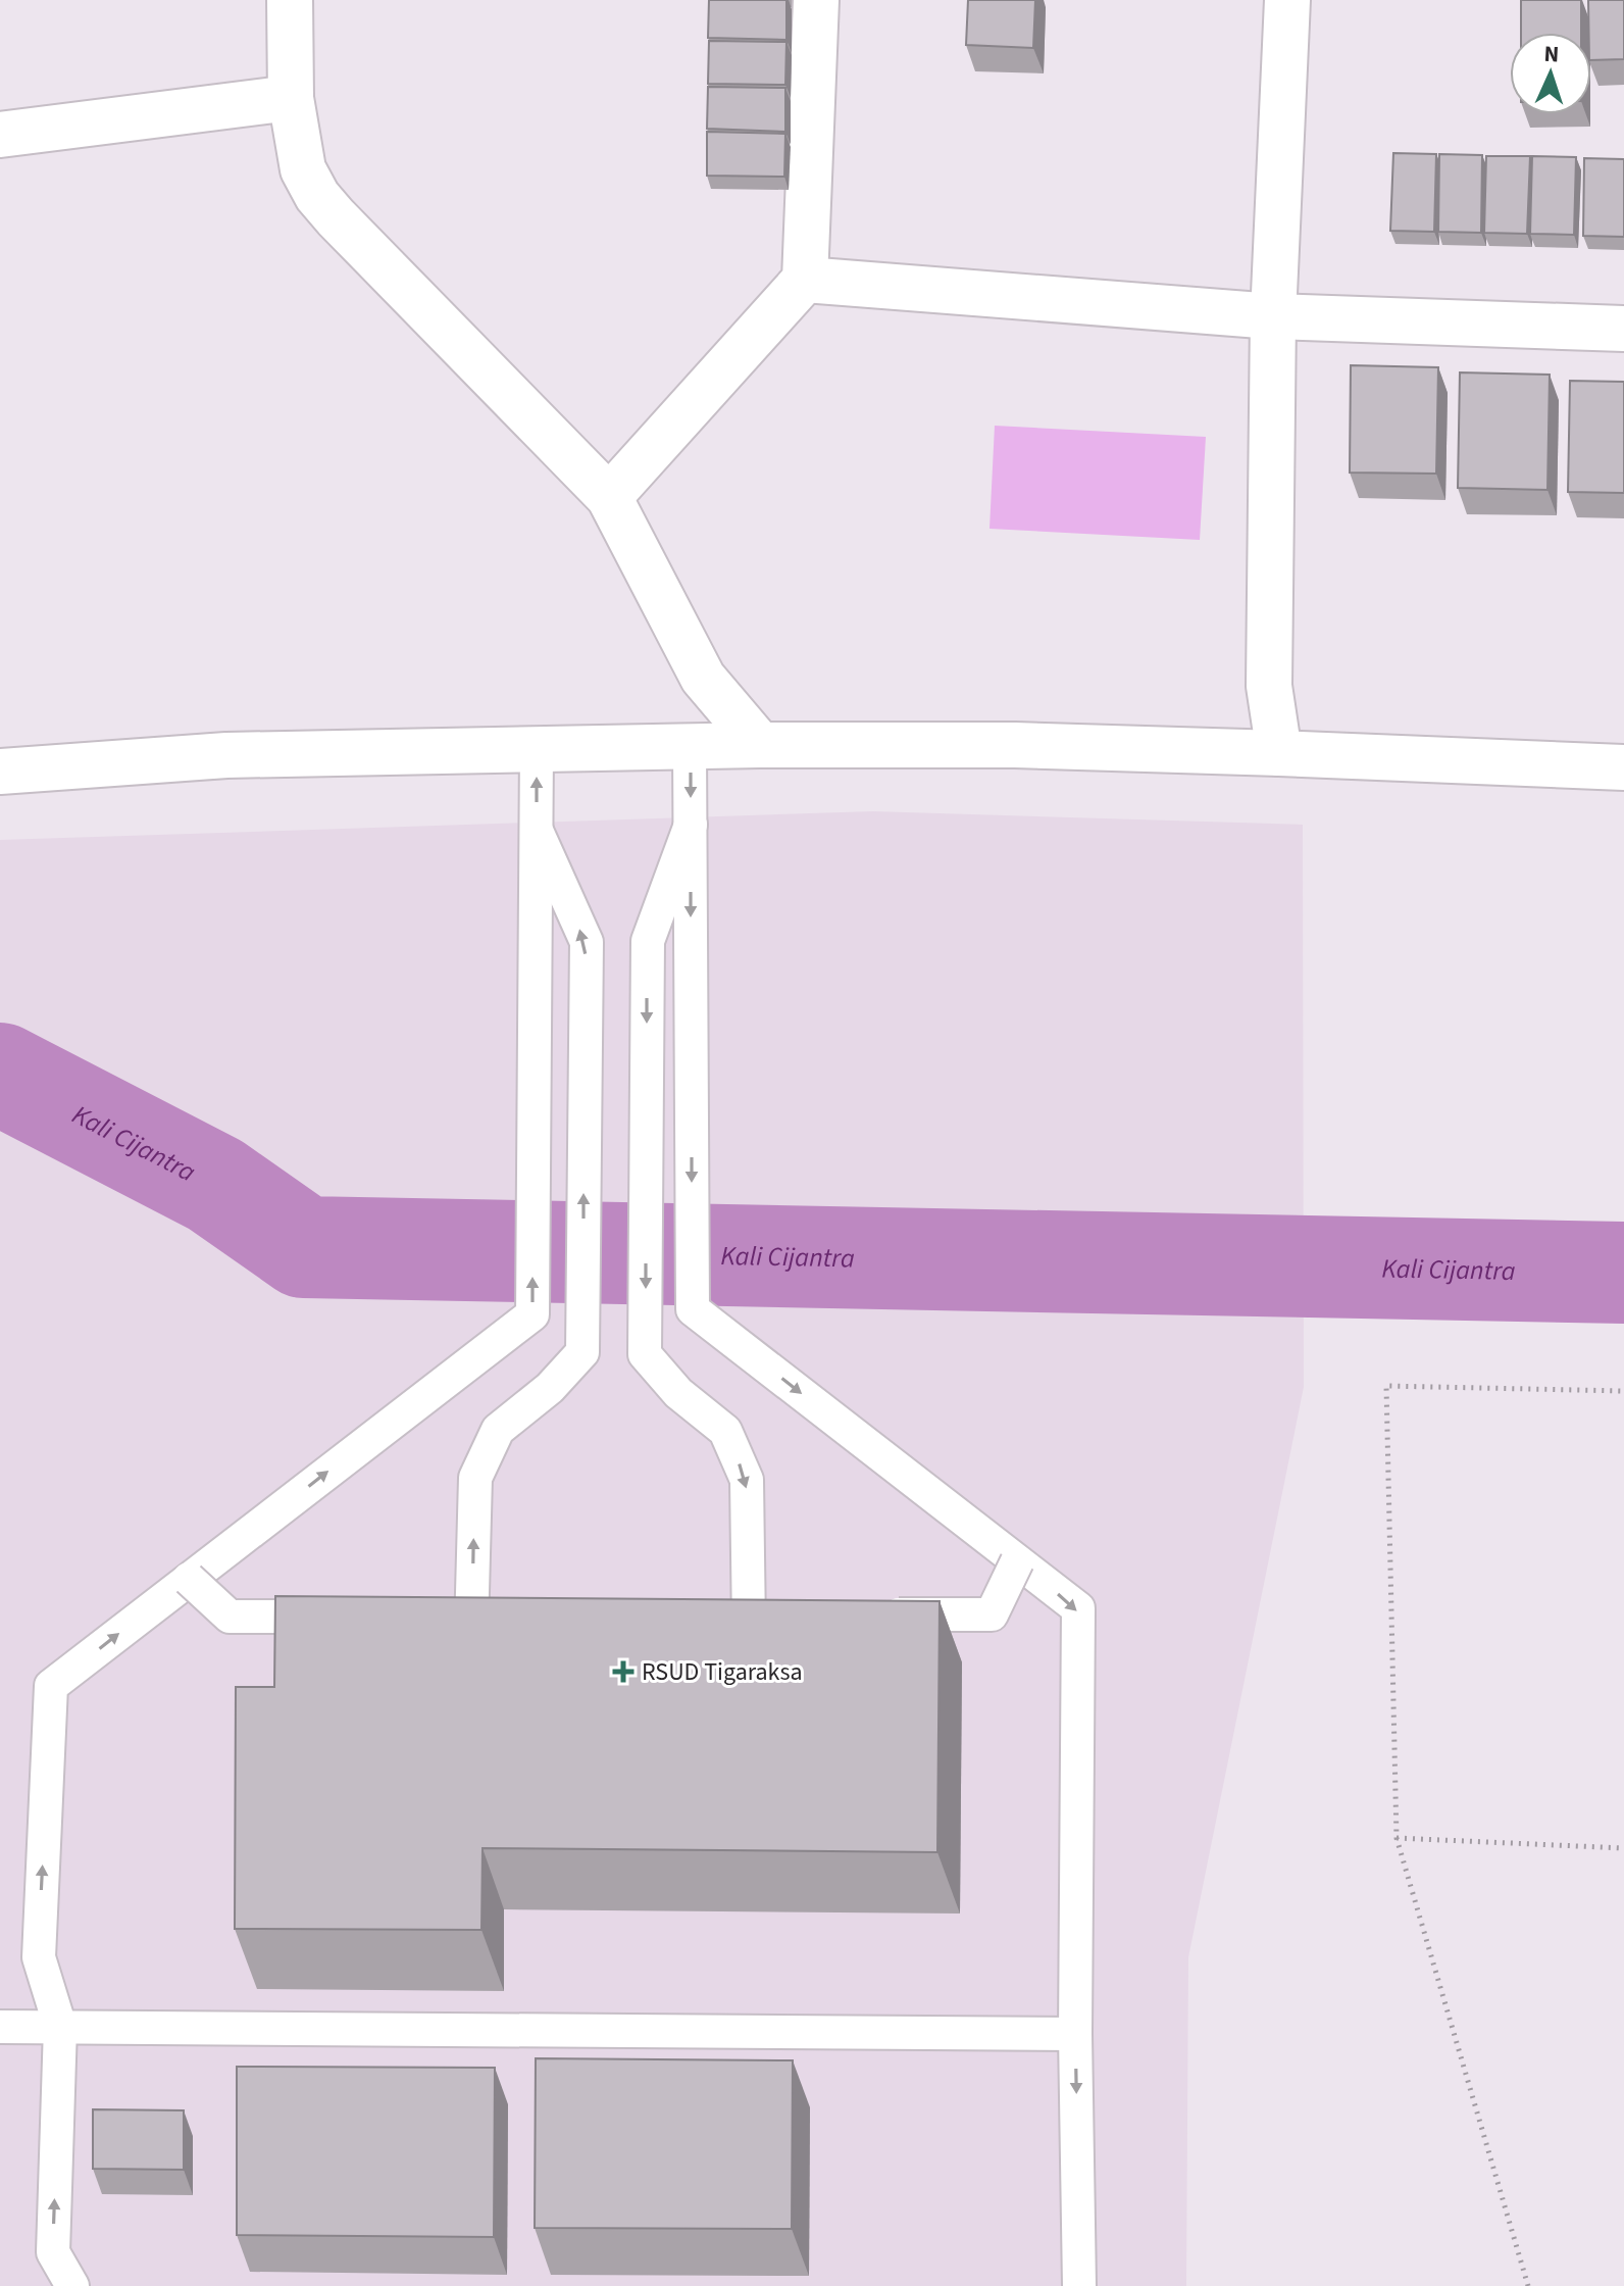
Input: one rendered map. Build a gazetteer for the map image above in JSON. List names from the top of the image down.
{
  "water": ["Kali Cijantra"],
  "places": {
    "health": ["RSUD Tigaraksa"]
  },
  "north": "top"
}
